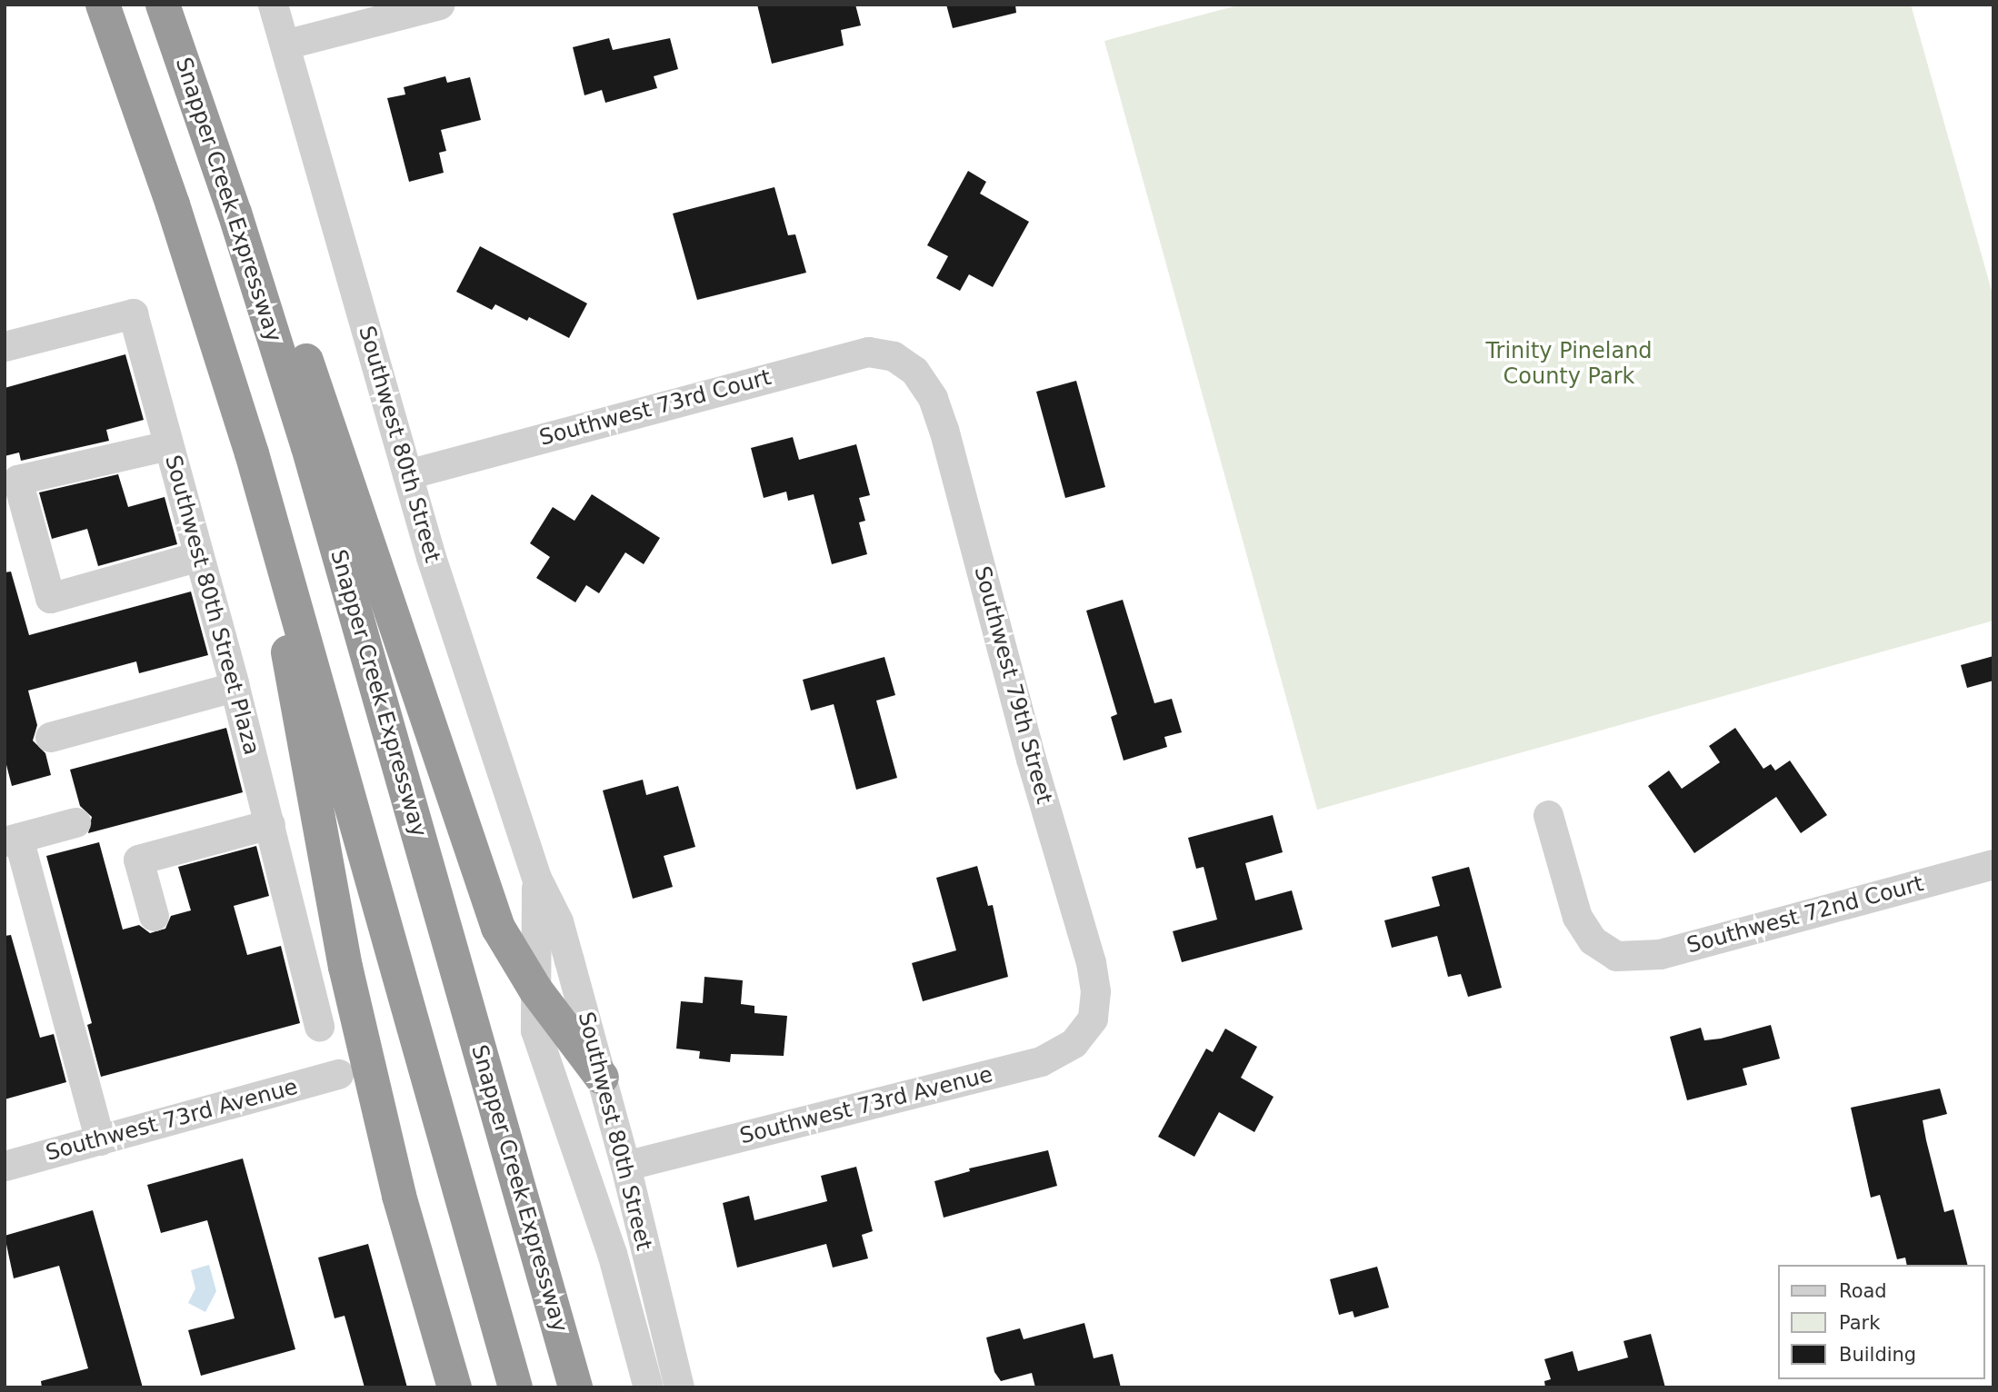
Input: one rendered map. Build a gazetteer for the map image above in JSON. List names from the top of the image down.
{
  "streets": {
    "highway": ["Snapper Creek Expressway"],
    "street": [
      "Southwest 73rd Court",
      "Southwest 80th Street",
      "Southwest 80th Street Plaza",
      "Southwest 79th Street",
      "Southwest 72nd Court",
      "Southwest 73rd Avenue"
    ]
  },
  "crossings": [
    ["Southwest 73rd Court", "Southwest 80th Street"],
    ["Southwest 73rd Court", "Southwest 79th Street"],
    ["Southwest 80th Street", "Southwest 73rd Avenue"],
    ["Southwest 79th Street", "Southwest 73rd Avenue"]
  ],
  "parks": ["Trinity Pineland County Park"],
  "legend": ["Road", "Park", "Building"]
}
